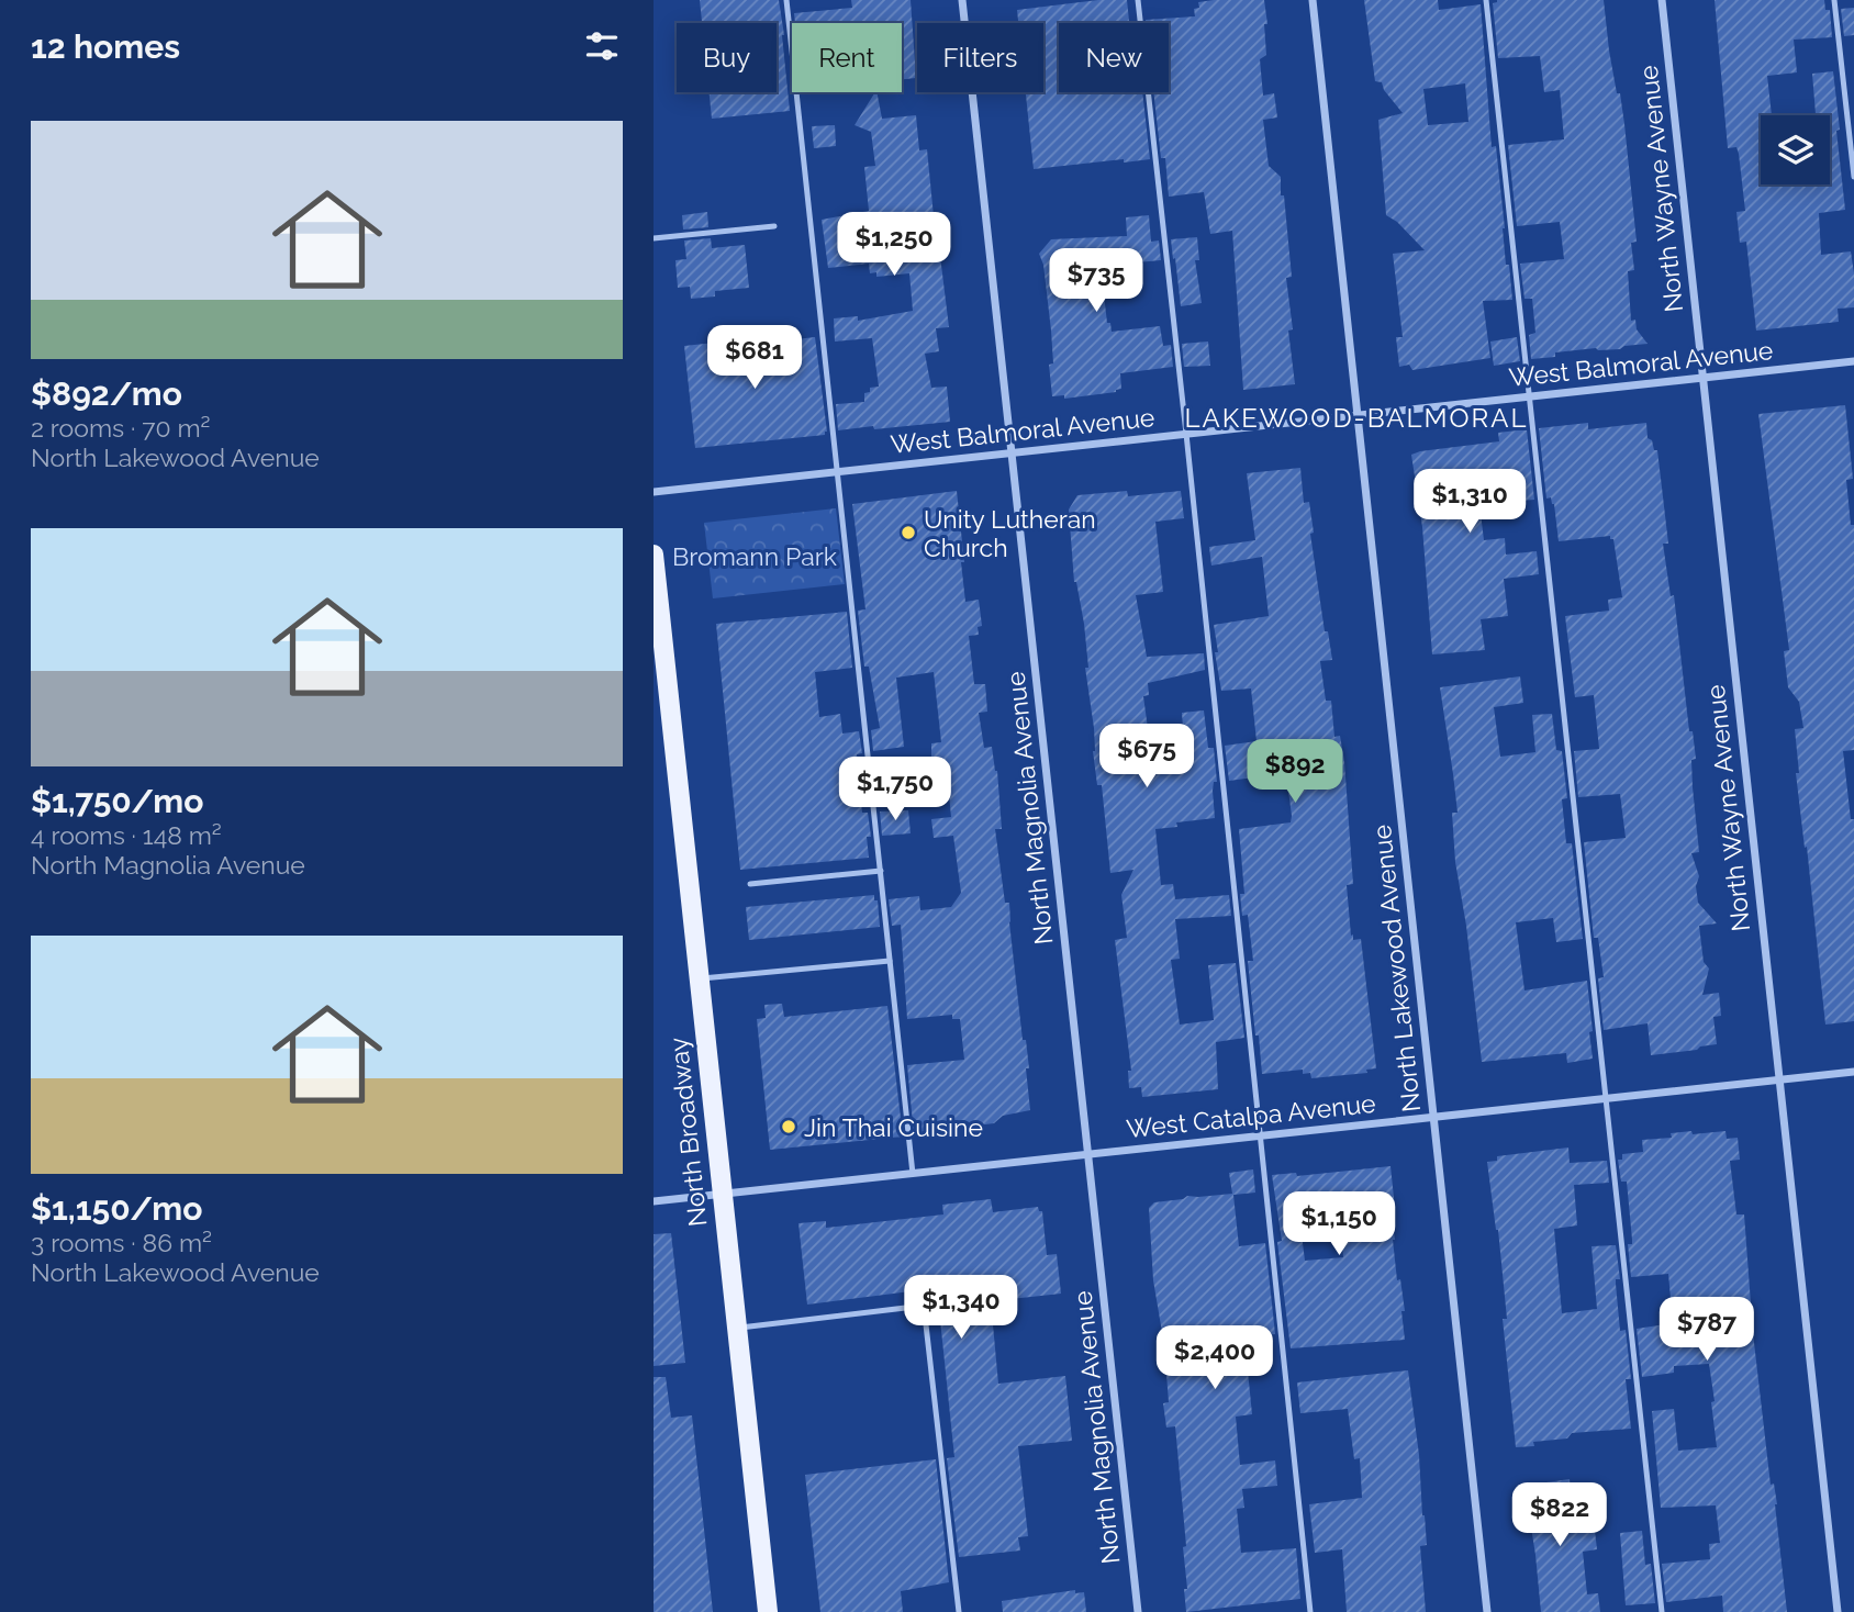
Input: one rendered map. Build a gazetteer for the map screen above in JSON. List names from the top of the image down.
{
  "streets": {
    "main road": ["North Broadway"],
    "street": [
      "North Wayne Avenue",
      "West Balmoral Avenue",
      "North Magnolia Avenue",
      "North Lakewood Avenue",
      "West Catalpa Avenue"
    ]
  },
  "crossings": [
    ["North Wayne Avenue", "West Balmoral Avenue"],
    ["North Wayne Avenue", "West Catalpa Avenue"],
    ["West Balmoral Avenue", "North Magnolia Avenue"],
    ["West Balmoral Avenue", "North Lakewood Avenue"],
    ["North Magnolia Avenue", "West Catalpa Avenue"],
    ["North Lakewood Avenue", "West Catalpa Avenue"],
    ["West Catalpa Avenue", "North Broadway"]
  ],
  "districts": ["LAKEWOOD-BALMORAL"],
  "parks": ["Bromann Park"],
  "places": ["Unity Lutheran Church", "Jin Thai Cuisine"],
  "page": {
    "heading": "12 homes",
    "chip": [
      "Buy",
      "Rent",
      "Filters",
      "New"
    ],
    "list": [
      {
        "name": "$892/mo",
        "note": "2 rooms · 70 m² · North Lakewood Avenue"
      },
      {
        "name": "$1,750/mo",
        "note": "4 rooms · 148 m² · North Magnolia Avenue"
      },
      {
        "name": "$1,150/mo",
        "note": "3 rooms · 86 m² · North Lakewood Avenue"
      }
    ],
    "price": [
      "$1,250",
      "$735",
      "$681",
      "$1,310",
      "$675",
      "$892",
      "$1,750",
      "$1,150",
      "$1,340",
      "$787",
      "$2,400",
      "$822"
    ]
  }
}
